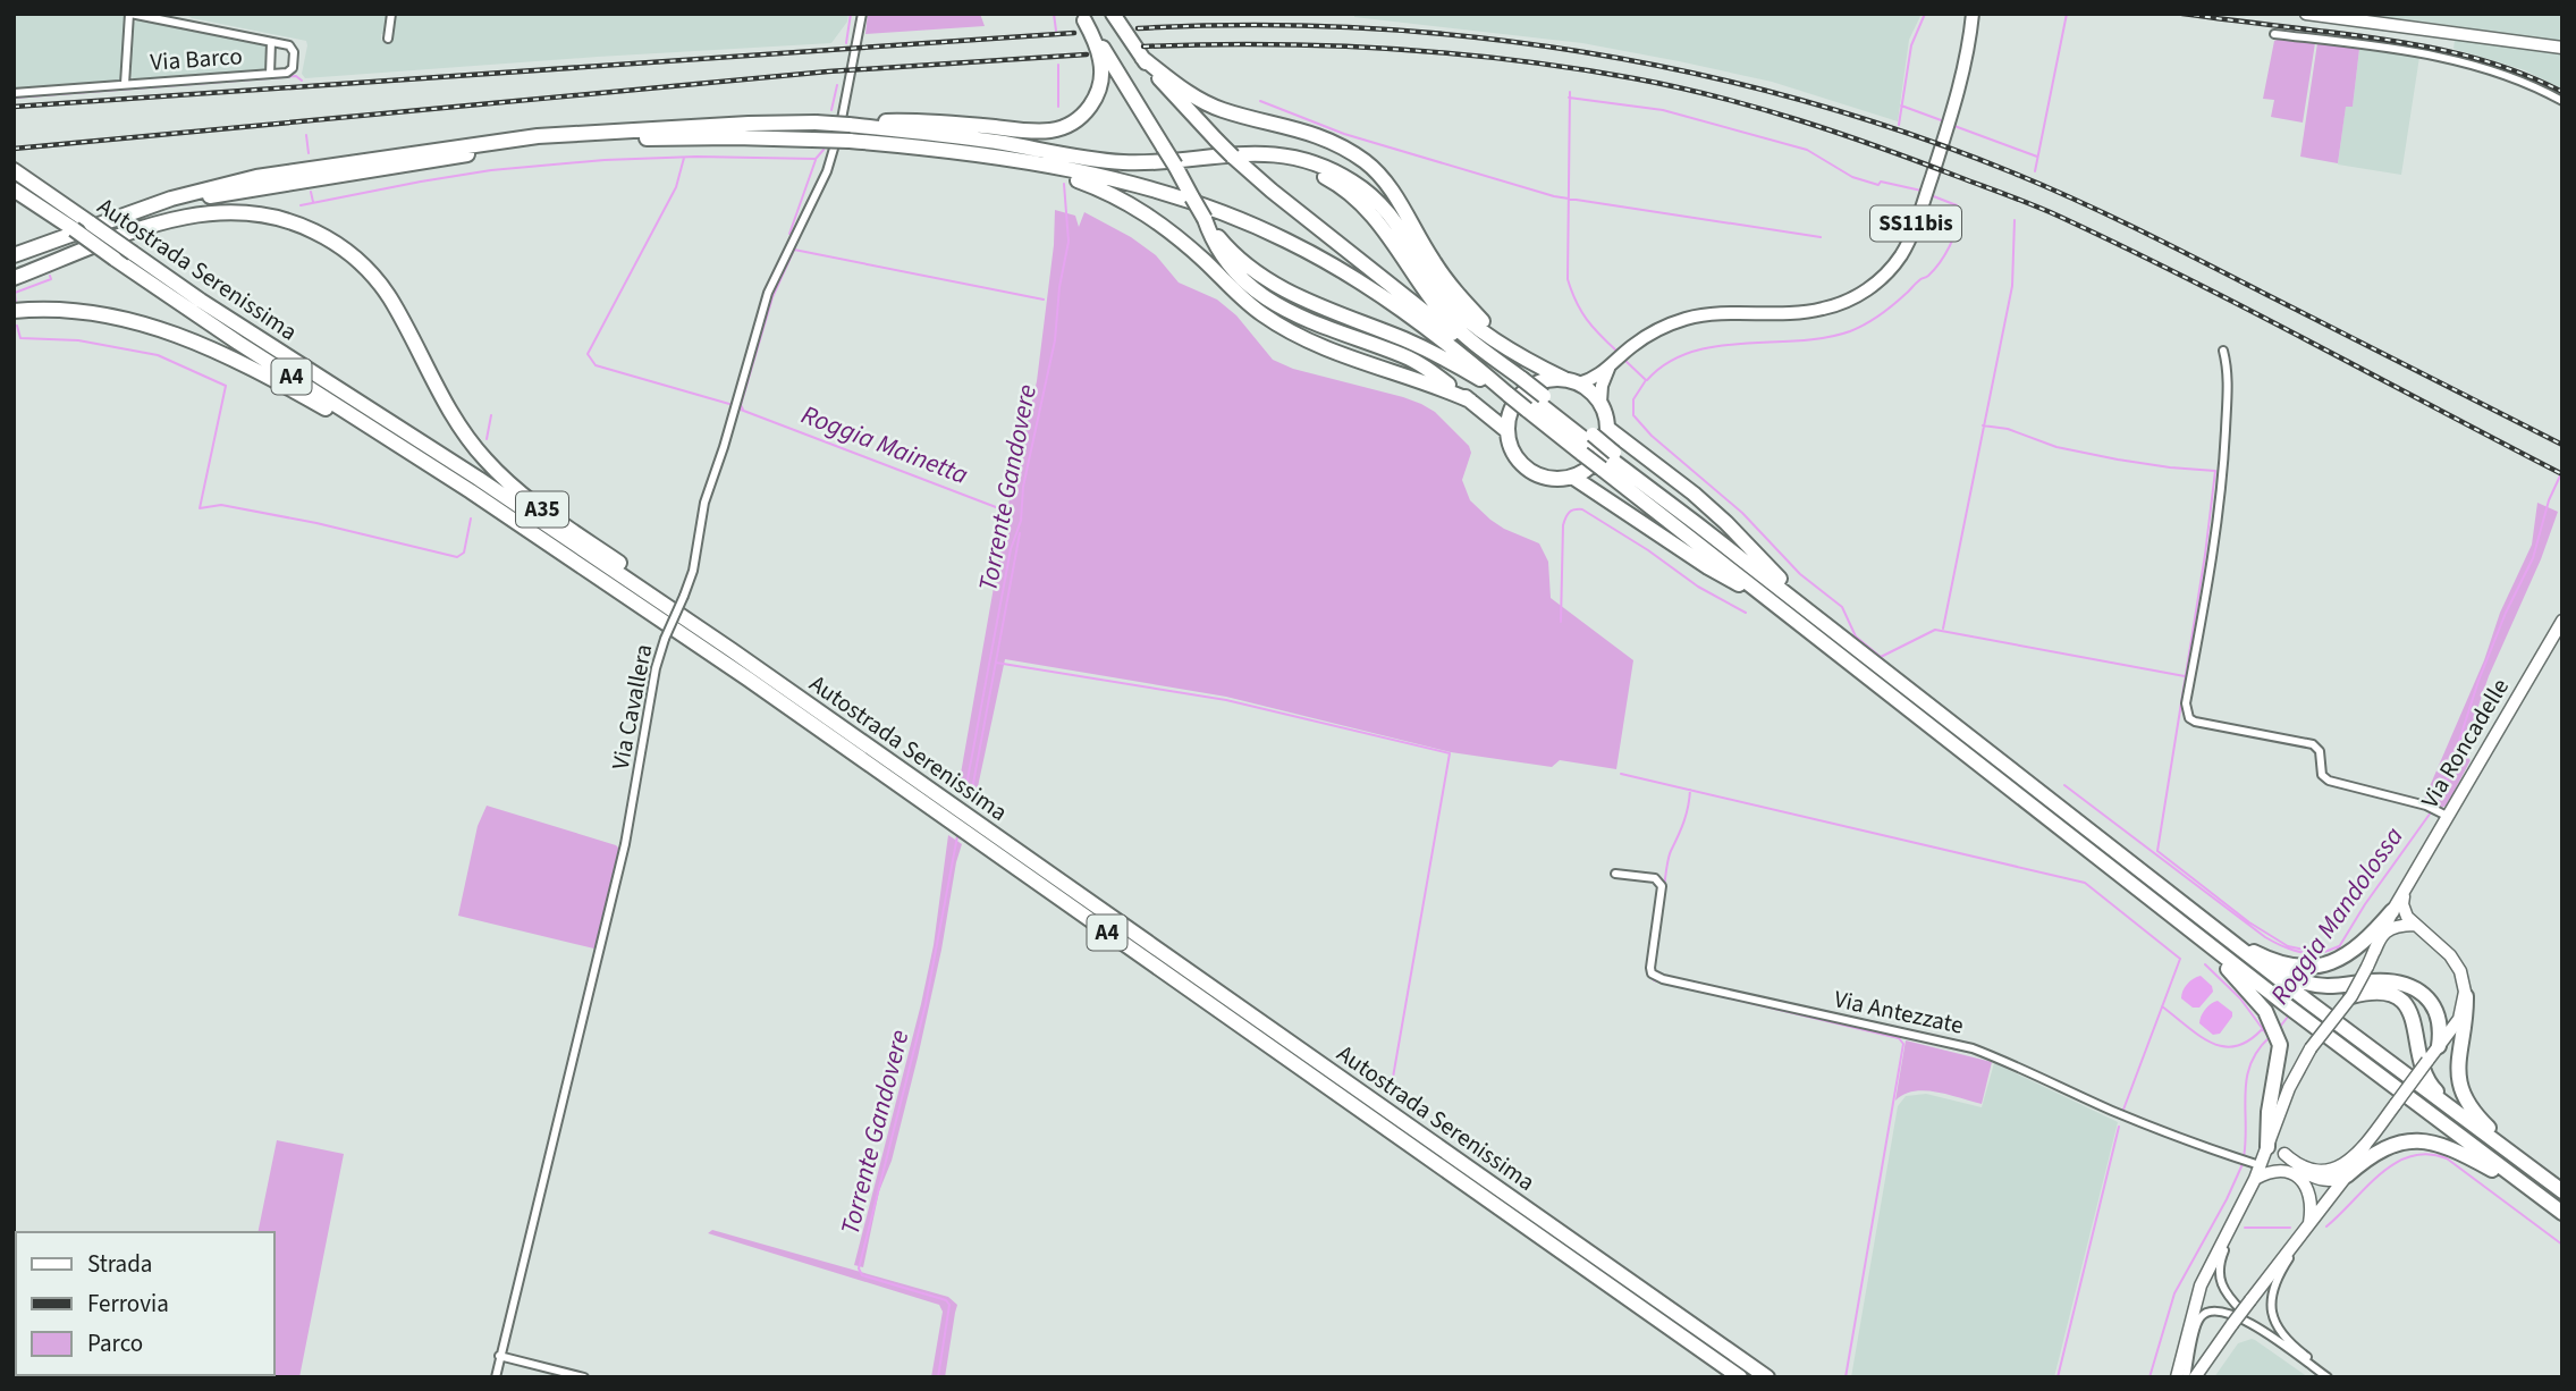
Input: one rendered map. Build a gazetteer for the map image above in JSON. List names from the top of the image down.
{
  "streets": {
    "highway": ["Autostrada Serenissima", "A4", "A35"],
    "main road": ["SS11bis"],
    "street": [
      "Via Barco",
      "Via Cavallera",
      "Via Roncadelle",
      "Via Antezzate"
    ]
  },
  "crossings": [
    ["Autostrada Serenissima", "A35"],
    ["Via Roncadelle", "Via Antezzate"]
  ],
  "water": ["Roggia Mainetta", "Torrente Gandovere", "Roggia Mandolossa"],
  "legend": ["Strada", "Ferrovia", "Parco"]
}
